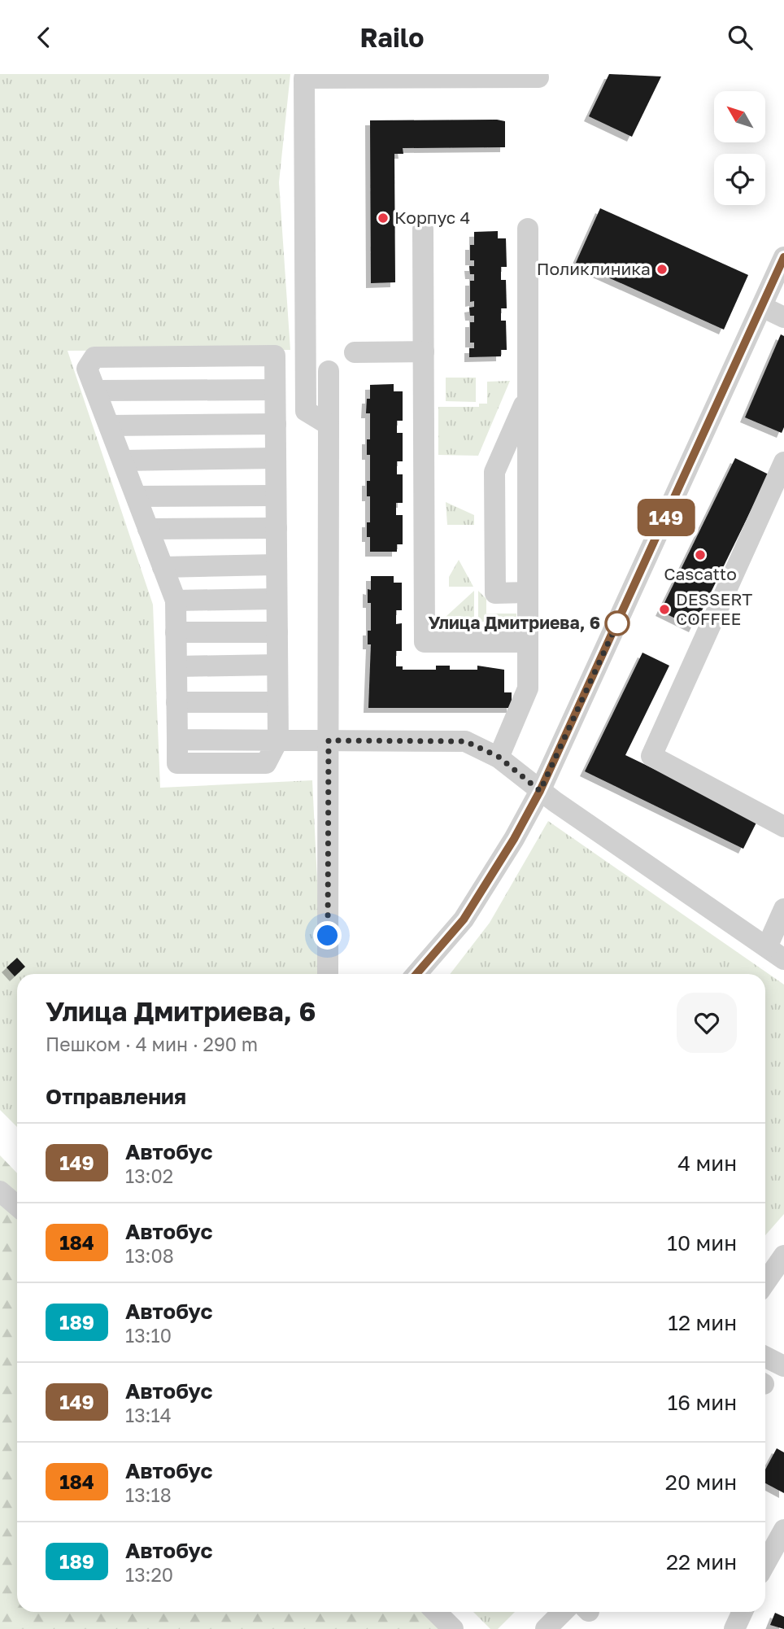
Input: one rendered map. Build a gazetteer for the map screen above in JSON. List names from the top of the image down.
{
  "places": [
    "Корпус 4",
    "Поликлиника",
    "Cascatto",
    "DESSERT COFFEE",
    "Улица Дмитриева, 6"
  ],
  "lines": ["bus line 149"],
  "north": "top left",
  "page": {
    "header": "Railo",
    "on_map": "149",
    "heading": [
      ["Улица Дмитриева, 6", "Пешком · 4 мин · 290 m"],
      "Отправления"
    ],
    "list": [
      {
        "mark": "149",
        "name": "Автобус",
        "note": "13:02",
        "value": "4 мин"
      },
      {
        "mark": "184",
        "name": "Автобус",
        "note": "13:08",
        "value": "10 мин"
      },
      {
        "mark": "189",
        "name": "Автобус",
        "note": "13:10",
        "value": "12 мин"
      },
      {
        "mark": "149",
        "name": "Автобус",
        "note": "13:14",
        "value": "16 мин"
      },
      {
        "mark": "184",
        "name": "Автобус",
        "note": "13:18",
        "value": "20 мин"
      },
      {
        "mark": "189",
        "name": "Автобус",
        "note": "13:20",
        "value": "22 мин"
      }
    ]
  }
}
